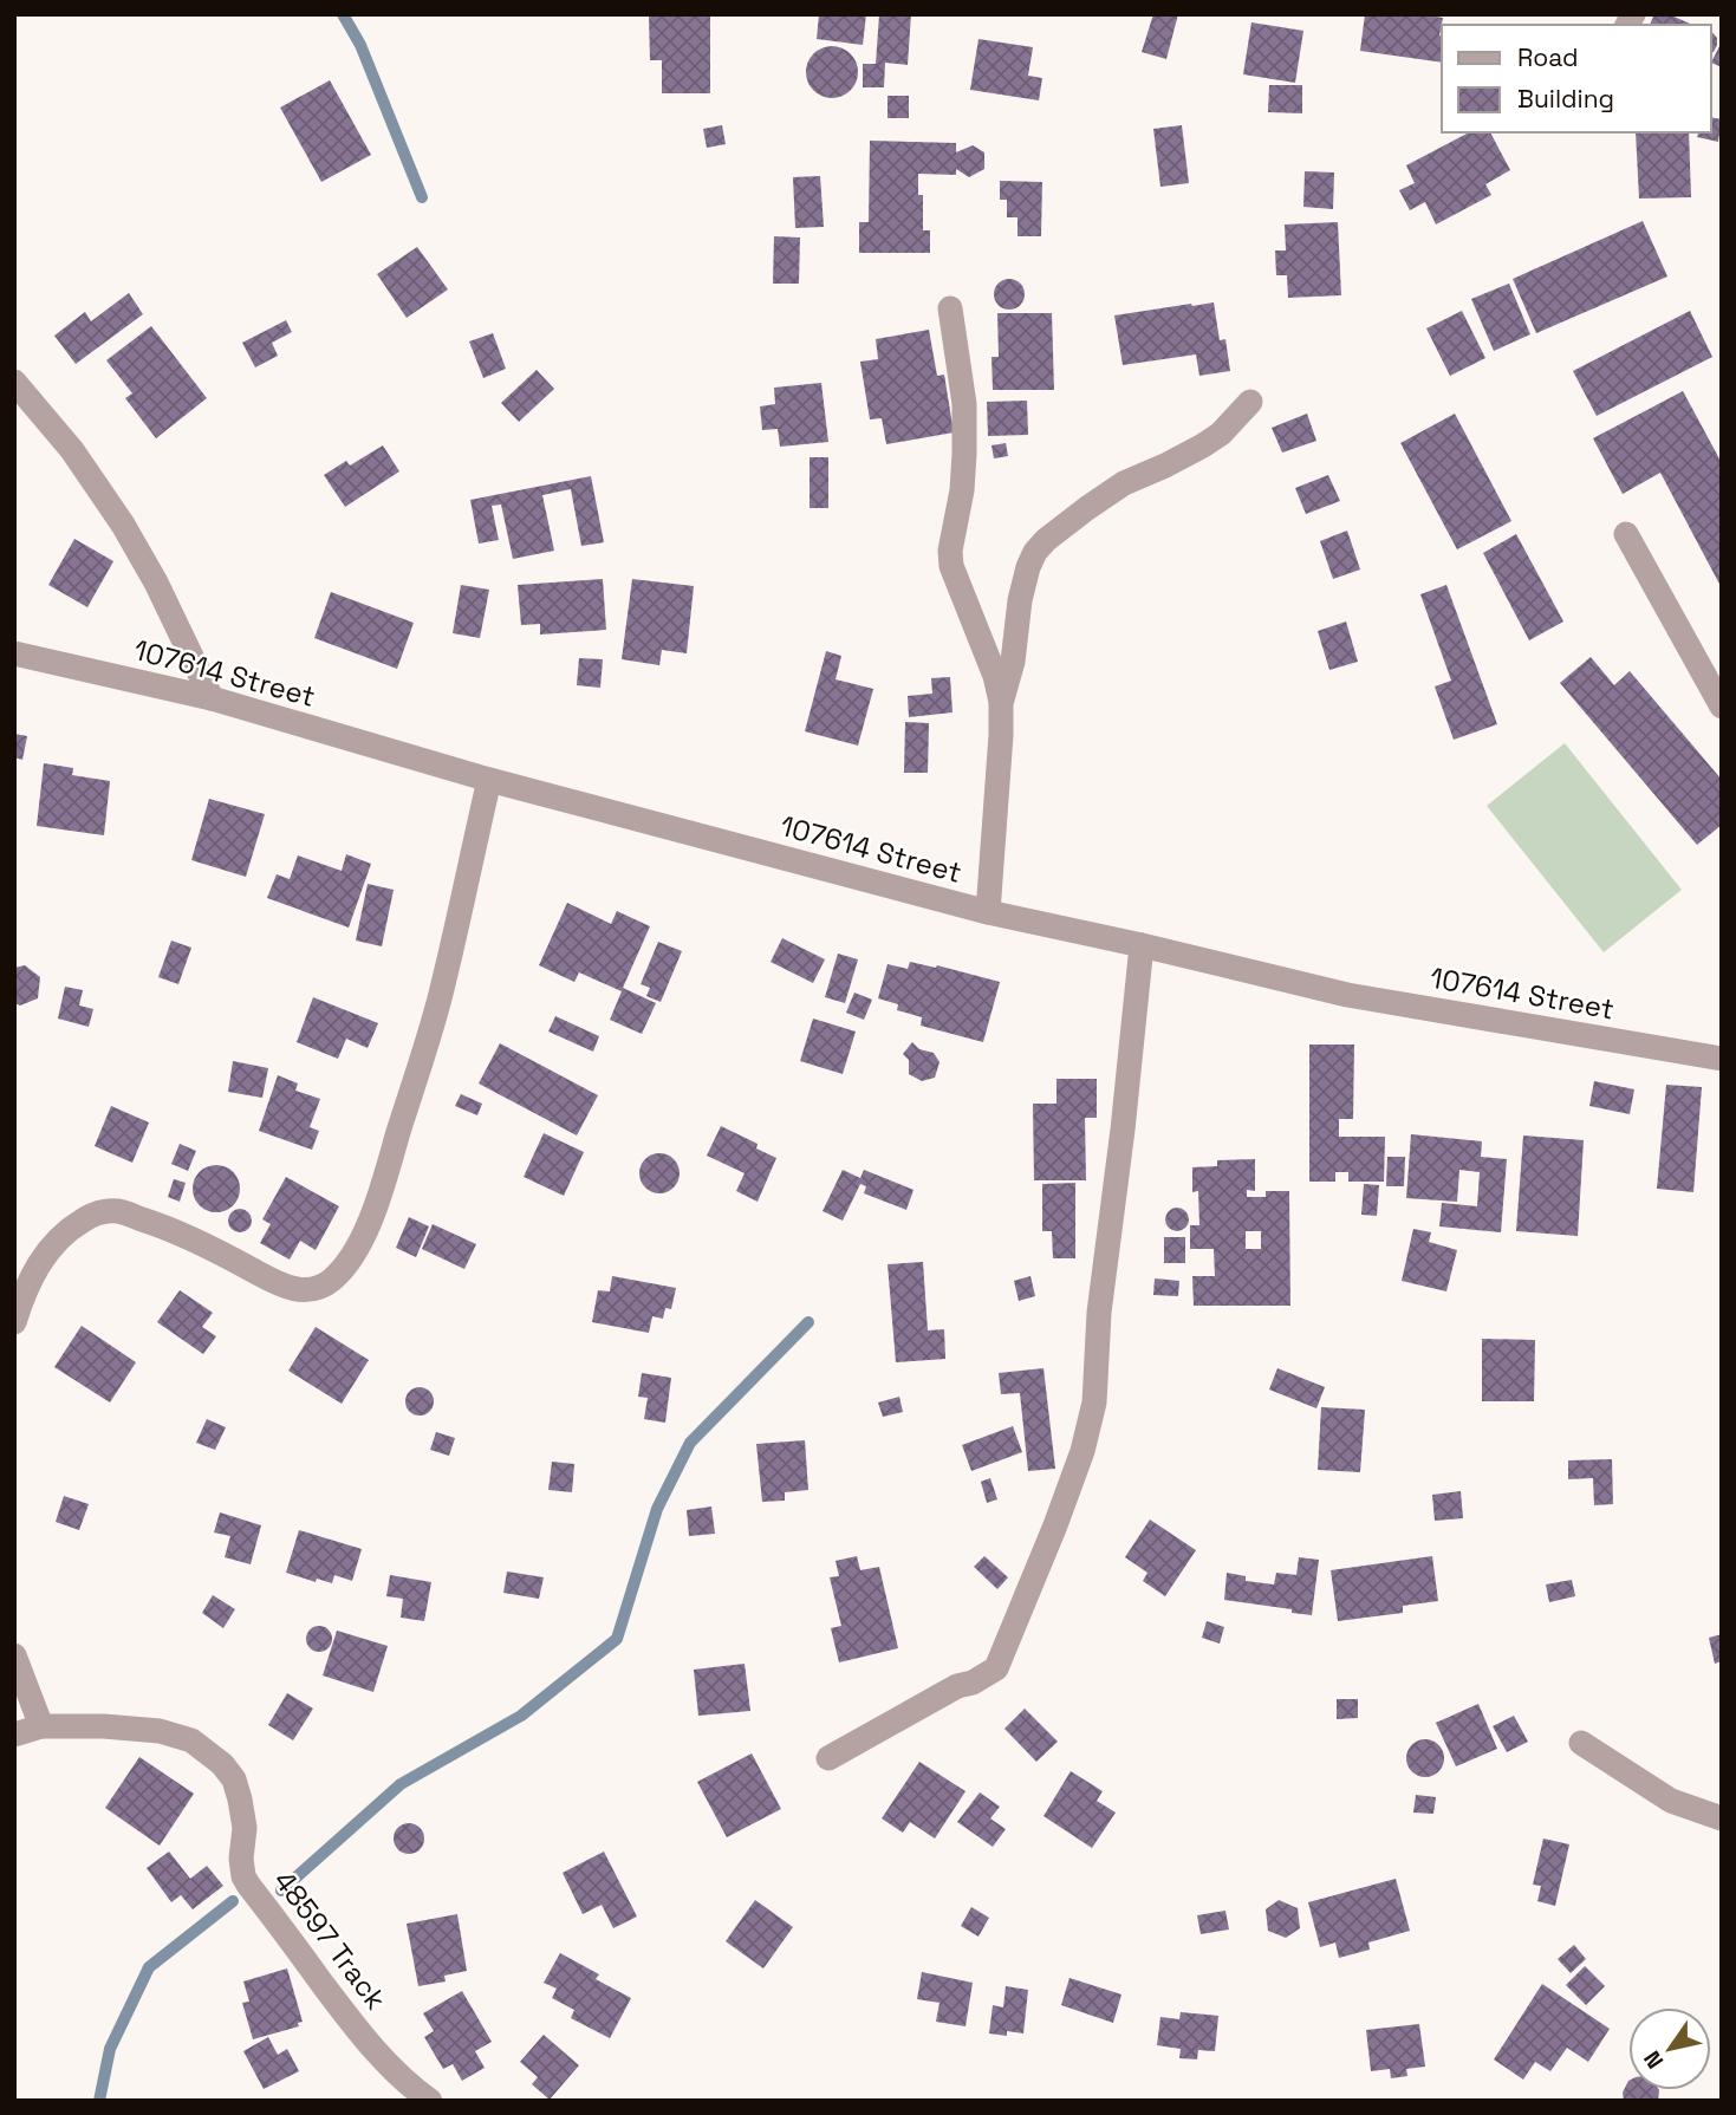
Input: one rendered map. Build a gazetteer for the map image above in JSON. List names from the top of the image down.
{
  "streets": {
    "street": ["107614 Street", "48597 Track"]
  },
  "legend": ["Road", "Building"],
  "north": "bottom left"
}
